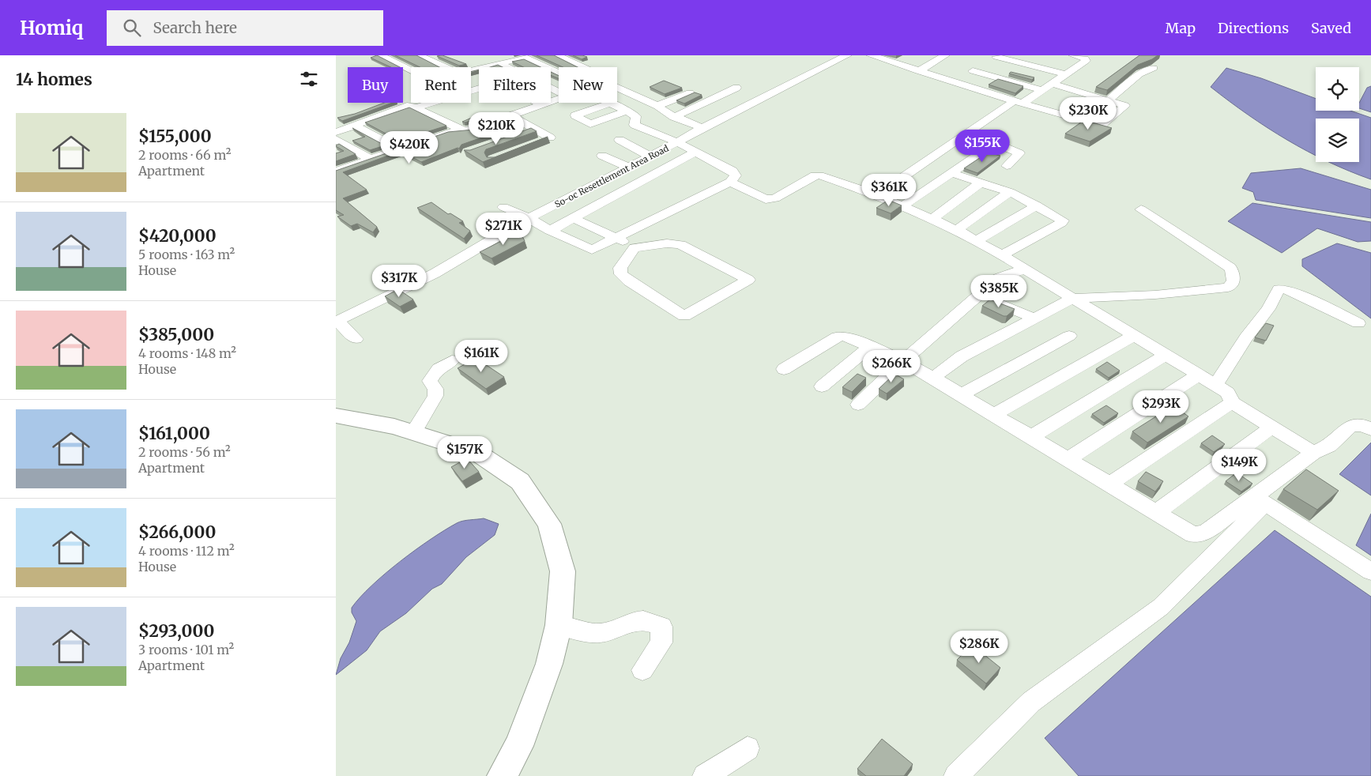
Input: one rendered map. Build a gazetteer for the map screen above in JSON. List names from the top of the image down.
{
  "streets": {
    "street": ["So-oc Resettlement Area Road"]
  },
  "page": {
    "header": "Homiq",
    "search": "Search here",
    "nav": ["Map", "Directions", "Saved"],
    "heading": "14 homes",
    "chip": [
      "Buy",
      "Rent",
      "Filters",
      "New"
    ],
    "price": [
      "$230K",
      "$210K",
      "$155K",
      "$420K",
      "$361K",
      "$271K",
      "$317K",
      "$385K",
      "$161K",
      "$266K",
      "$293K",
      "$157K",
      "$149K",
      "$286K"
    ],
    "list": [
      {
        "name": "$155,000",
        "note": "2 rooms · 66 m² · Apartment"
      },
      {
        "name": "$420,000",
        "note": "5 rooms · 163 m² · House"
      },
      {
        "name": "$385,000",
        "note": "4 rooms · 148 m² · House"
      },
      {
        "name": "$161,000",
        "note": "2 rooms · 56 m² · Apartment"
      },
      {
        "name": "$266,000",
        "note": "4 rooms · 112 m² · House"
      },
      {
        "name": "$293,000",
        "note": "3 rooms · 101 m² · Apartment"
      }
    ]
  }
}
